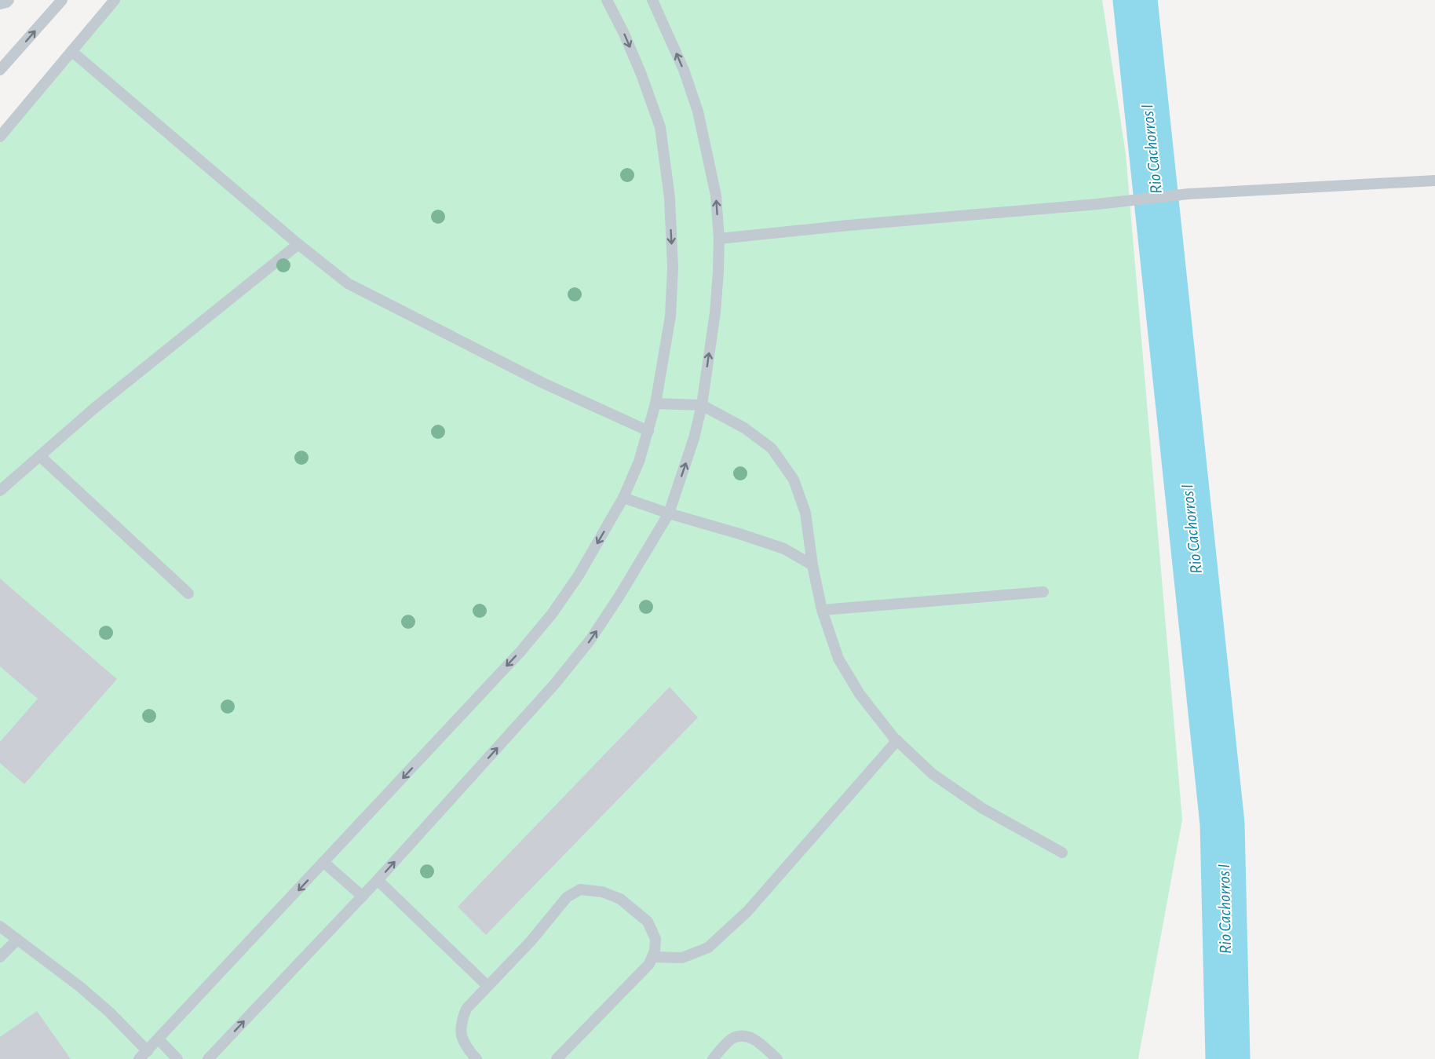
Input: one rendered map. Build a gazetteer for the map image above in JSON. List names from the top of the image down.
{
  "water": ["Rio Cachorros I"]
}
